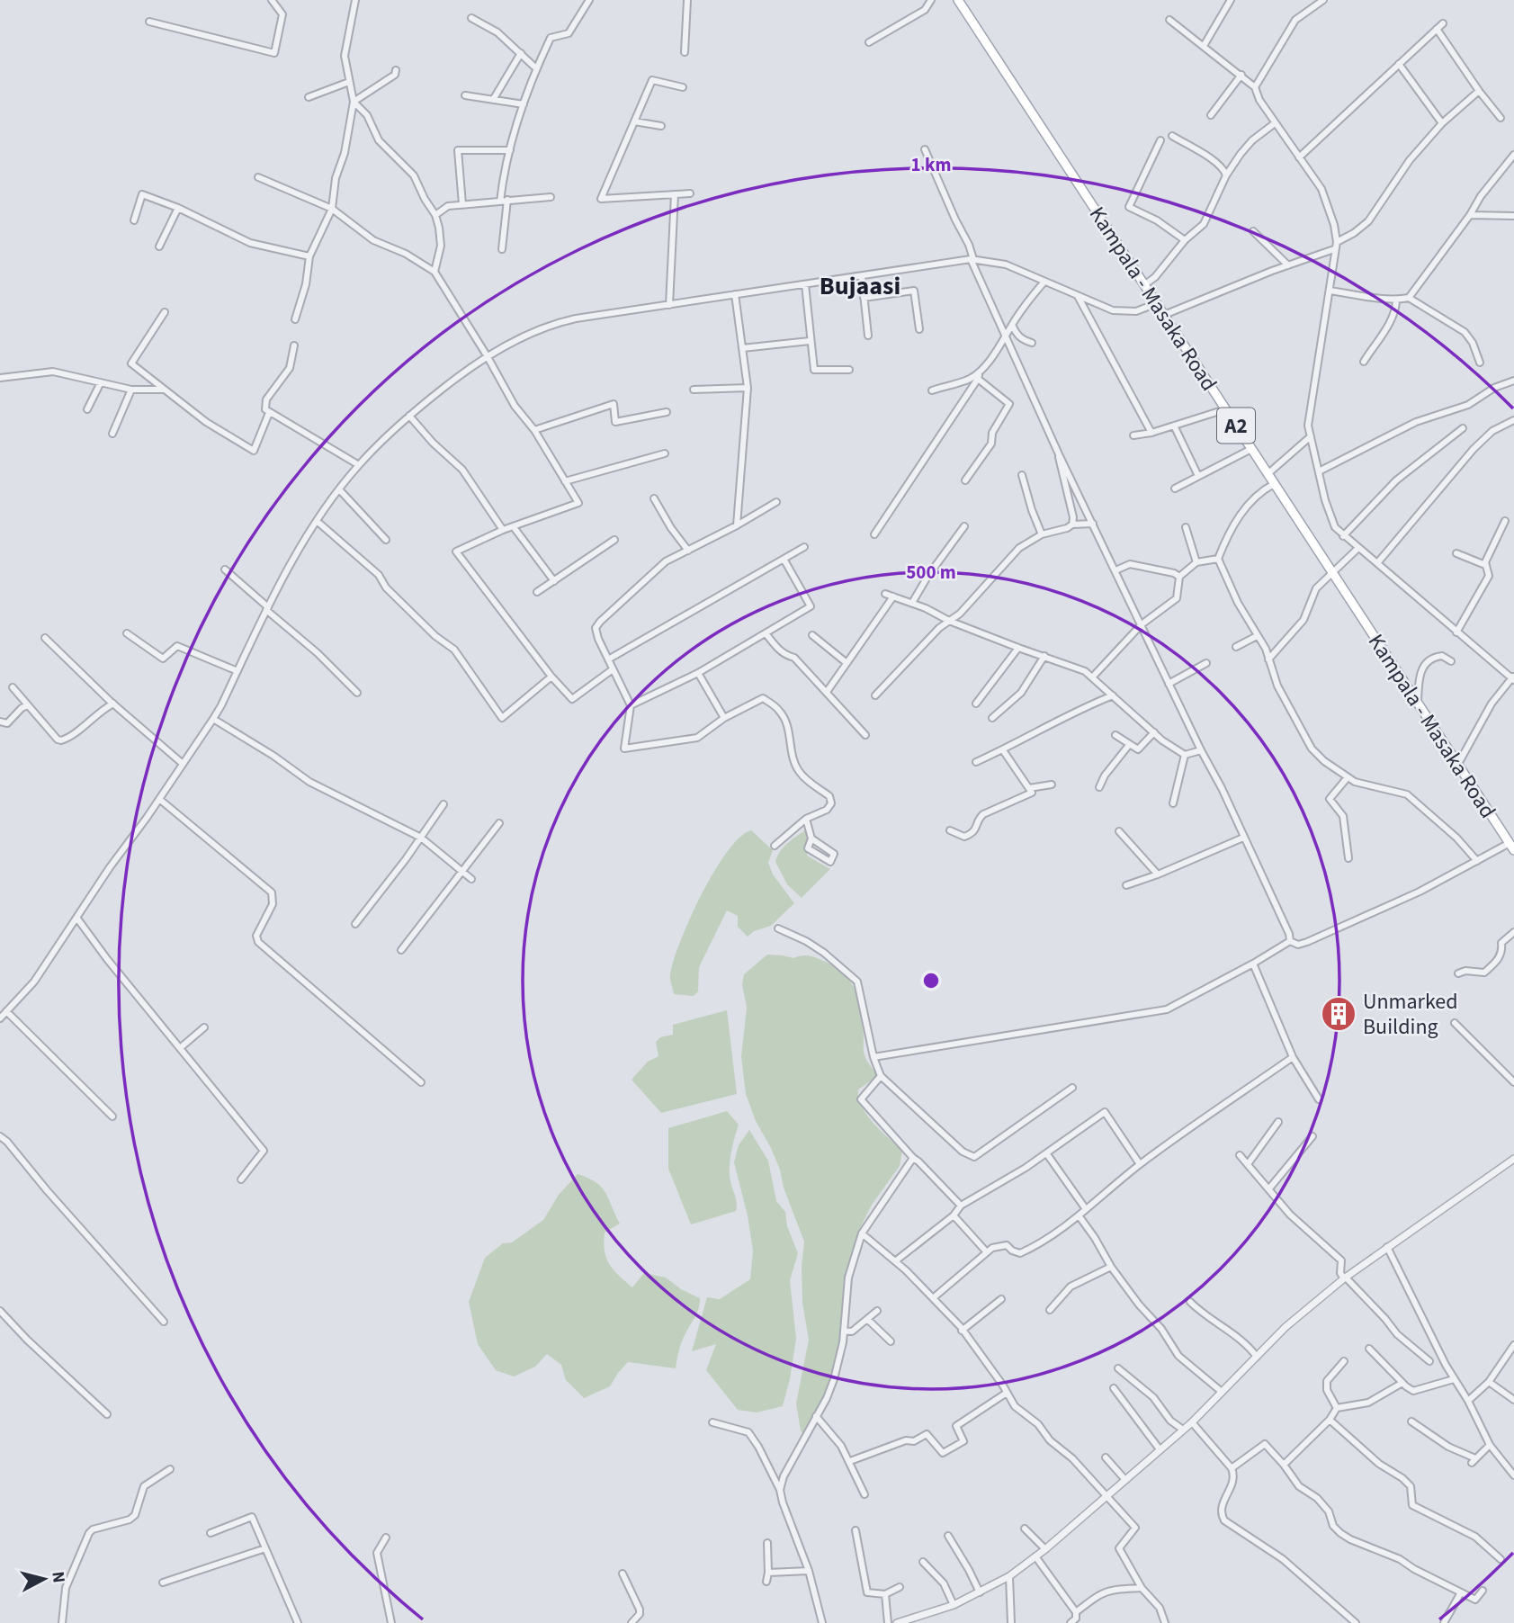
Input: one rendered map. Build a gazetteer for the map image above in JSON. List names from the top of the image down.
{
  "streets": {
    "main road": ["Kampala - Masaka Road", "A2"]
  },
  "districts": ["Bujaasi"],
  "places": {
    "building": ["Unmarked Building"]
  },
  "north": "right",
  "rings": ["1 km", "500 m"]
}
